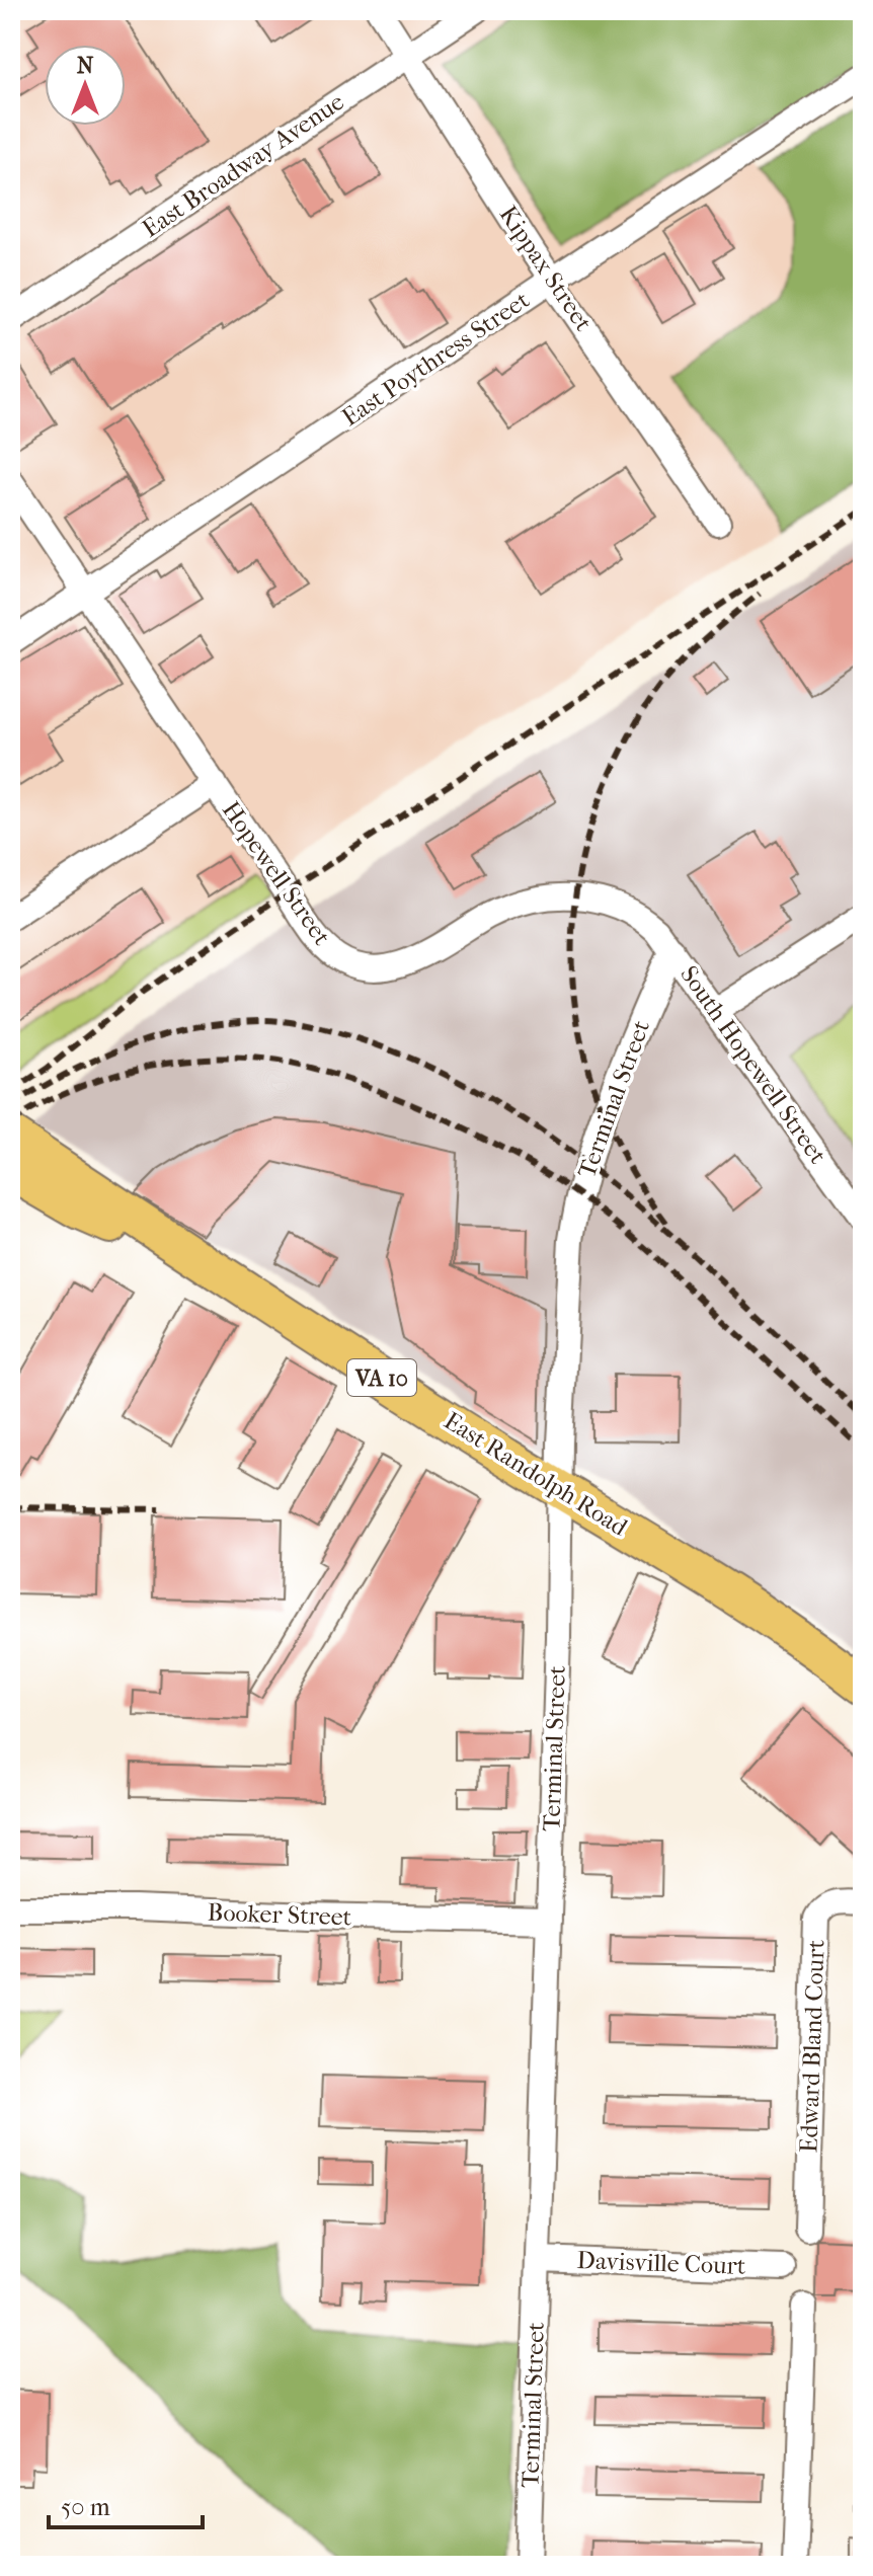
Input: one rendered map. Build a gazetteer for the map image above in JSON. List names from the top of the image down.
{
  "streets": {
    "highway": ["VA 10", "East Randolph Road"],
    "street": [
      "East Broadway Avenue",
      "Kippax Street",
      "East Poythress Street",
      "Hopewell Street",
      "South Hopewell Street",
      "Terminal Street",
      "Booker Street",
      "Edward Bland Court",
      "Davisville Court"
    ]
  },
  "crossings": [
    ["East Broadway Avenue", "Kippax Street"],
    ["Kippax Street", "East Poythress Street"],
    ["East Poythress Street", "Hopewell Street"],
    ["Hopewell Street", "South Hopewell Street"],
    ["Hopewell Street", "Terminal Street"],
    ["South Hopewell Street", "Terminal Street"],
    ["Terminal Street", "East Randolph Road"],
    ["Terminal Street", "Booker Street"],
    ["Terminal Street", "Davisville Court"]
  ],
  "scale_bar": "50 m",
  "north": "top"
}
